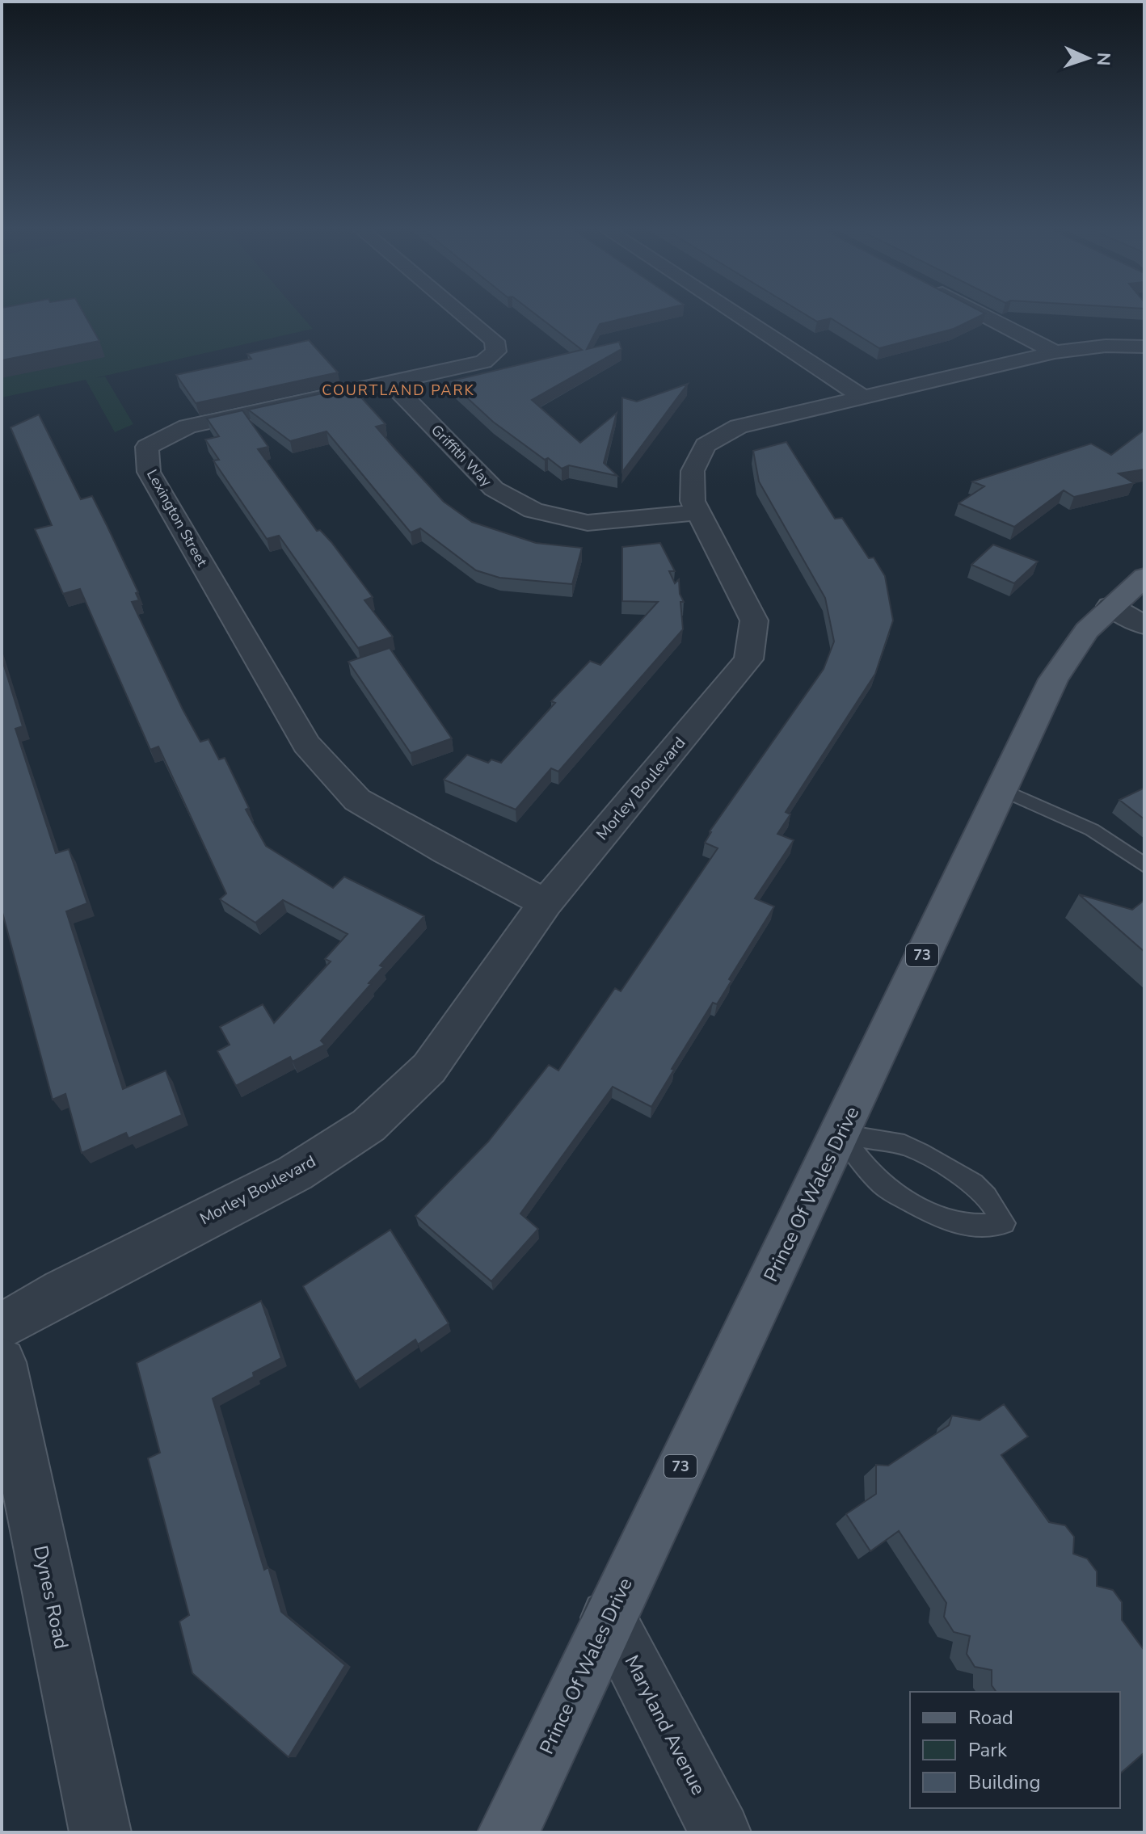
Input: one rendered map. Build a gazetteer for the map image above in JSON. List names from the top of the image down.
{
  "streets": {
    "main road": ["73", "Prince Of Wales Drive"],
    "street": [
      "Griffith Way",
      "Lexington Street",
      "Morley Boulevard",
      "Dynes Road",
      "Maryland Avenue"
    ]
  },
  "crossings": [
    ["Griffith Way", "Lexington Street"],
    ["Griffith Way", "Morley Boulevard"],
    ["Lexington Street", "Morley Boulevard"],
    ["Prince Of Wales Drive", "Maryland Avenue"]
  ],
  "districts": ["COURTLAND PARK"],
  "legend": ["Road", "Park", "Building"],
  "north": "right"
}
